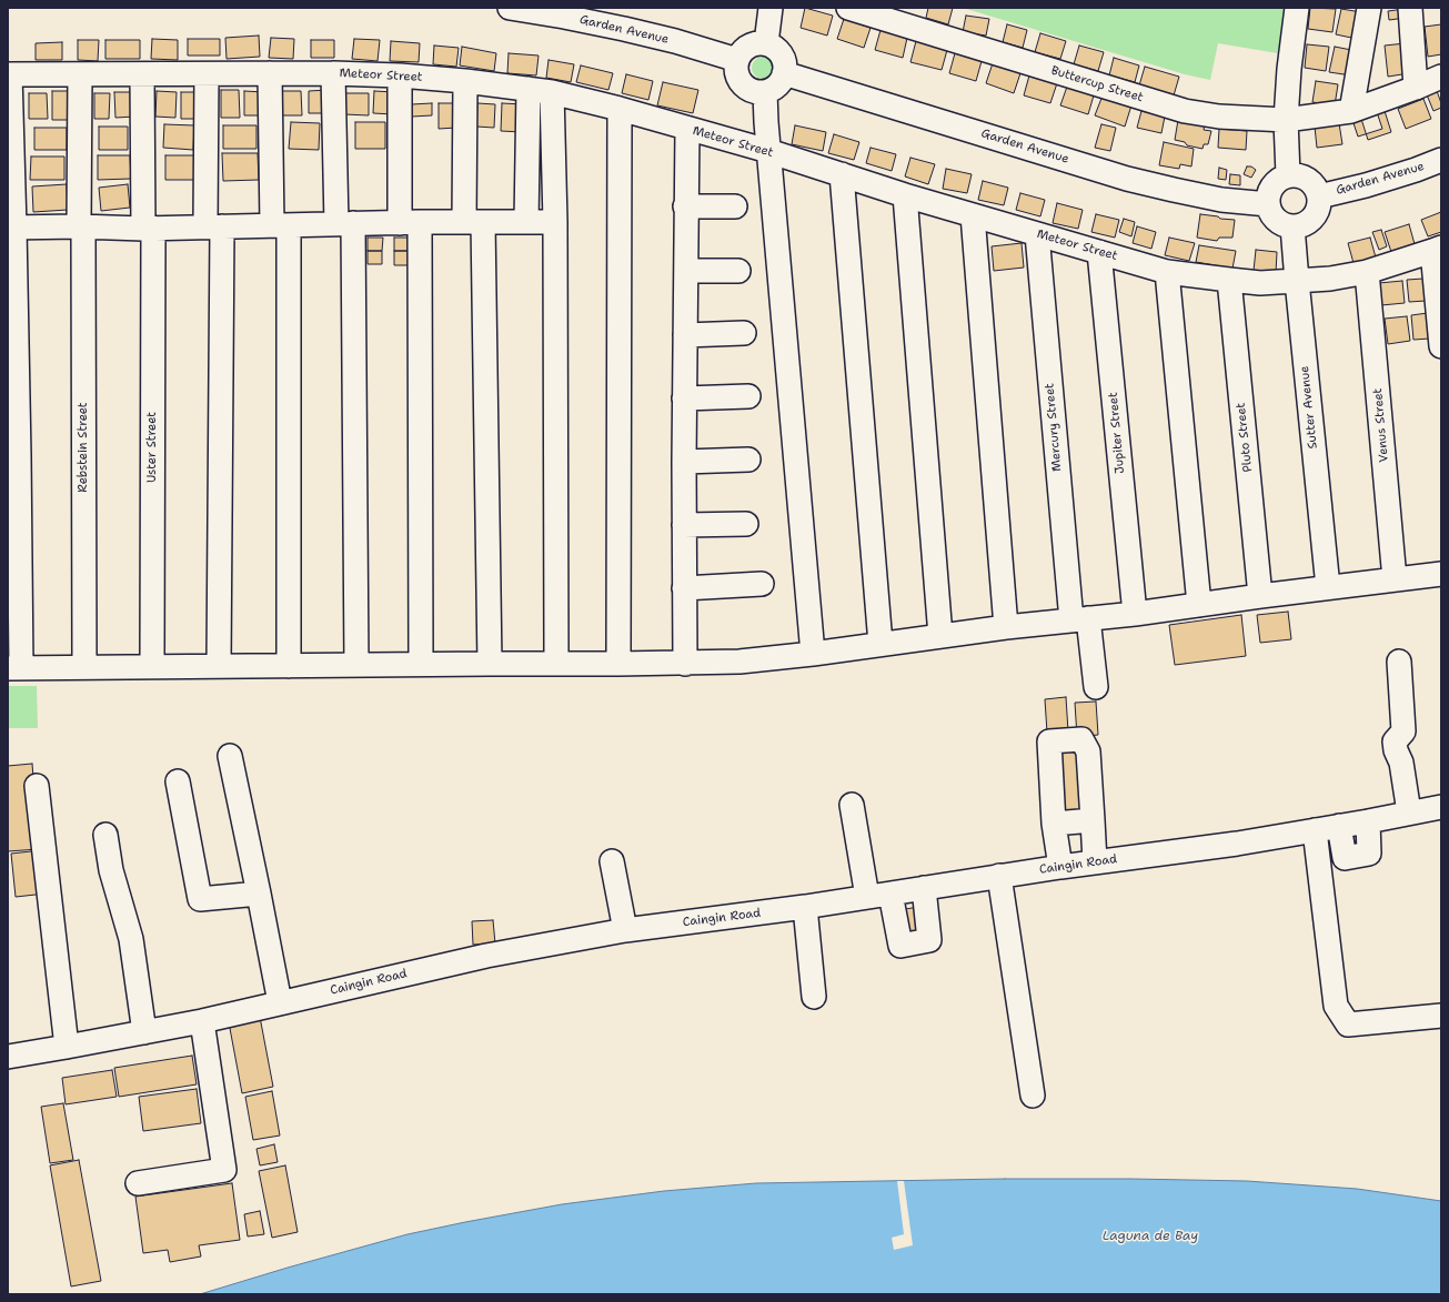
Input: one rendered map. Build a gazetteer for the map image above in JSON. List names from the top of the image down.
{
  "streets": {
    "street": [
      "Garden Avenue",
      "Meteor Street",
      "Buttercup Street",
      "Sutter Avenue",
      "Venus Street",
      "Mercury Street",
      "Jupiter Street",
      "Pluto Street",
      "Rebstein Street",
      "Uster Street",
      "Caingin Road"
    ]
  },
  "crossings": [
    ["Garden Avenue", "Sutter Avenue"],
    ["Meteor Street", "Sutter Avenue"],
    ["Meteor Street", "Venus Street"],
    ["Meteor Street", "Mercury Street"],
    ["Meteor Street", "Jupiter Street"],
    ["Meteor Street", "Pluto Street"],
    ["Meteor Street", "Rebstein Street"],
    ["Meteor Street", "Uster Street"]
  ],
  "water": ["Laguna de Bay"]
}
